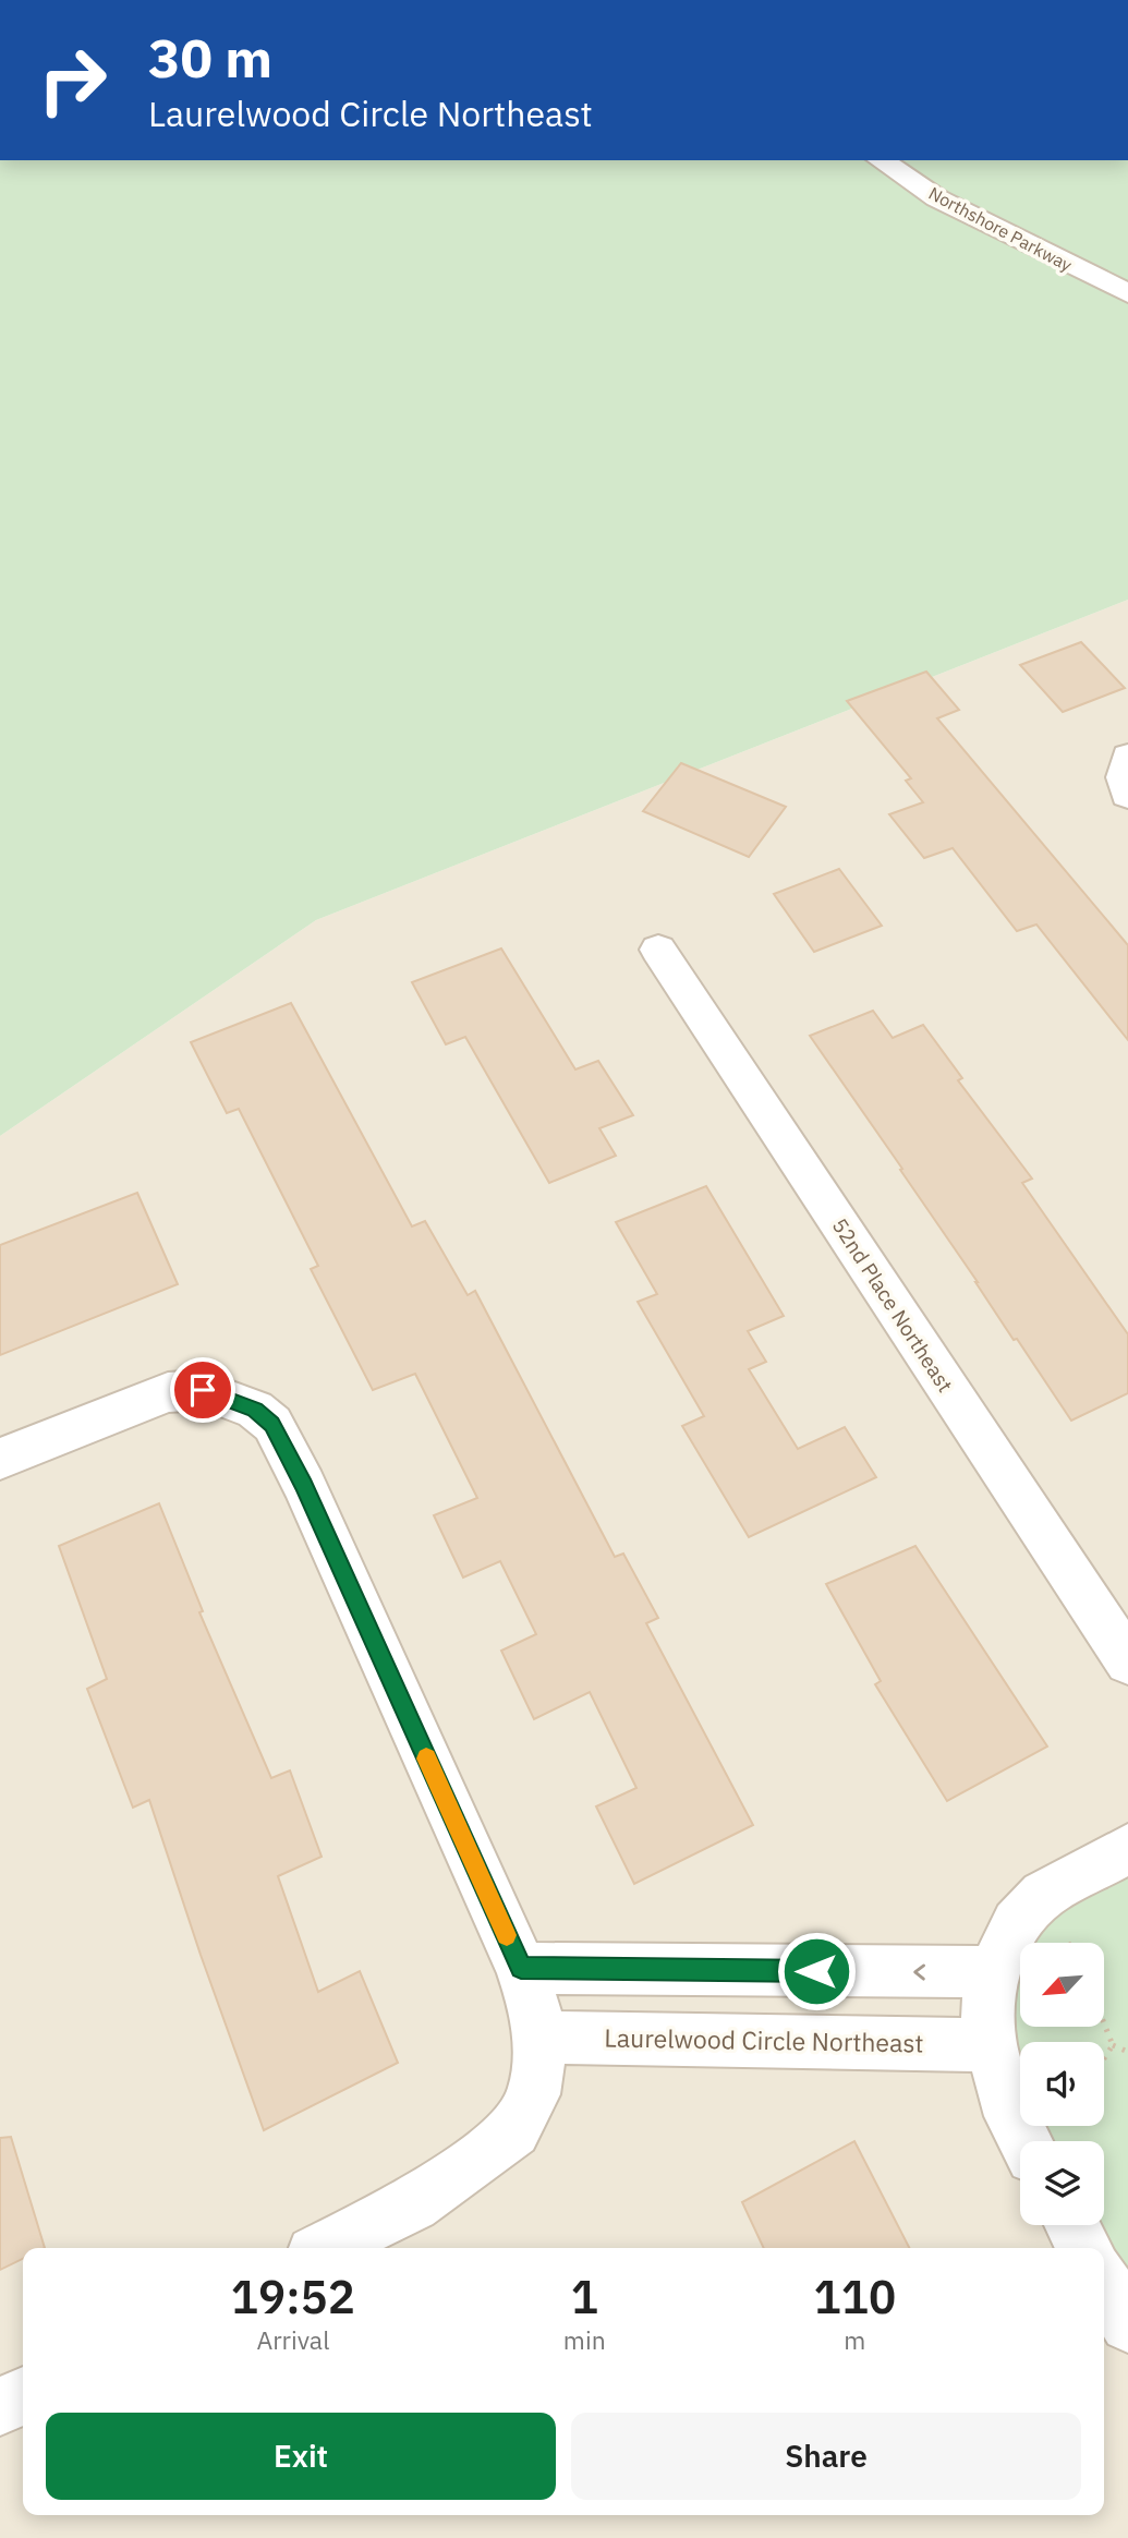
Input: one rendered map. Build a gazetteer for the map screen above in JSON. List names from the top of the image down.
{
  "streets": {
    "street": ["Northshore Parkway", "52nd Place Northeast", "Laurelwood Circle Northeast"]
  },
  "north": "bottom left",
  "page": {
    "turn": ["30 m", "Laurelwood Circle Northeast"],
    "eta": [
      "19:52",
      "Arrival",
      "1",
      "min",
      "110",
      "m"
    ],
    "buttons": ["Exit", "Share"]
  }
}
